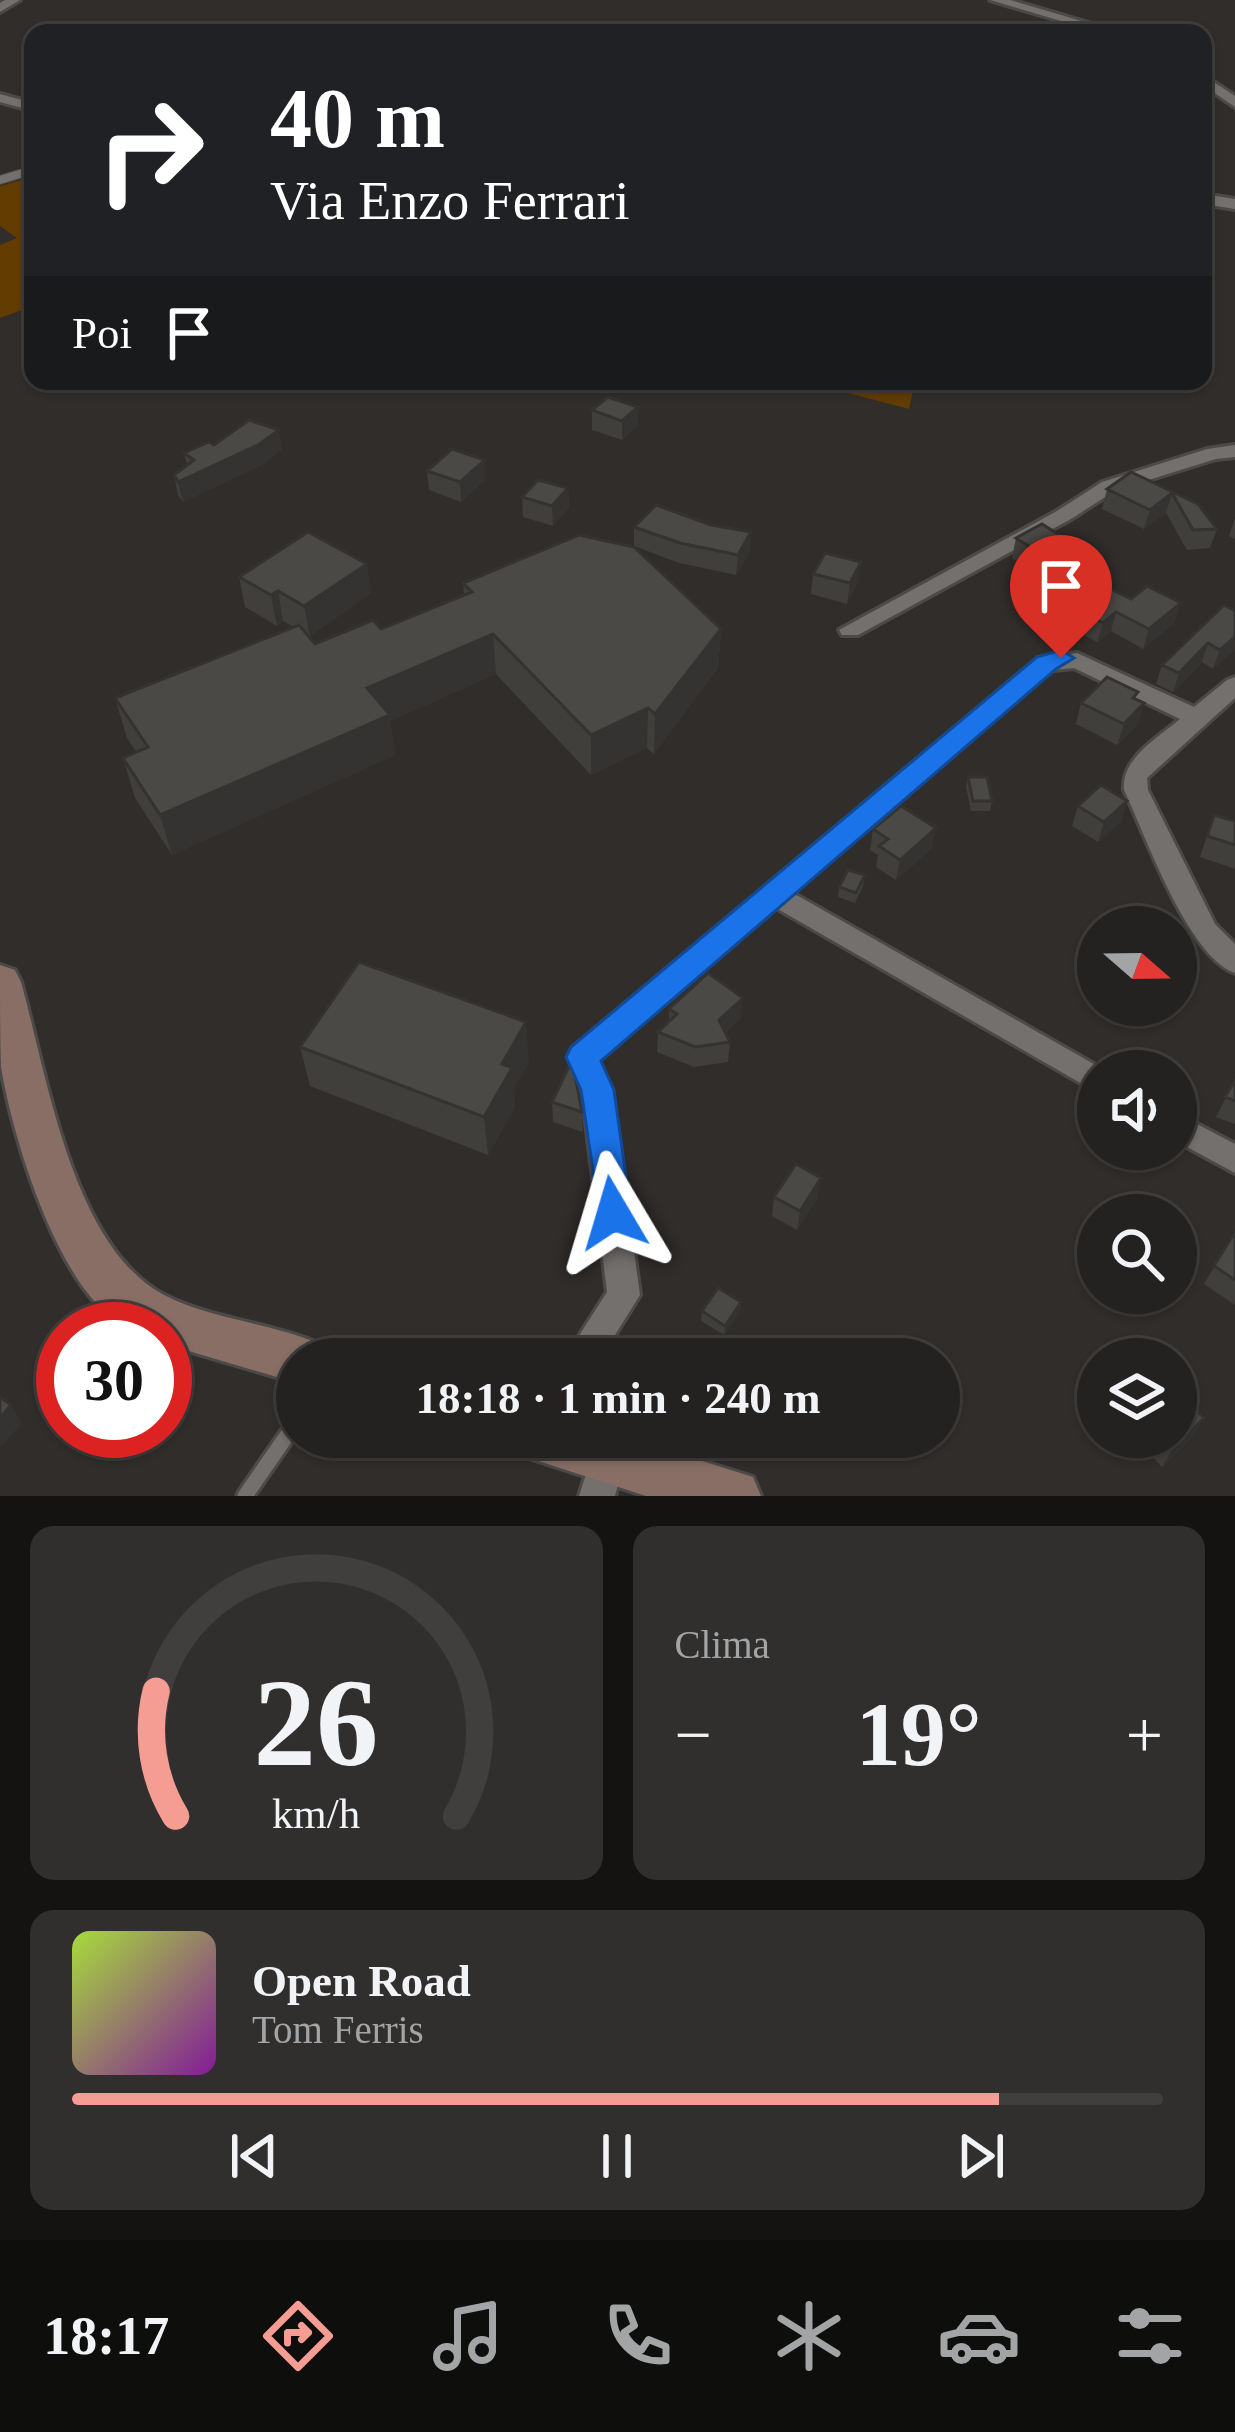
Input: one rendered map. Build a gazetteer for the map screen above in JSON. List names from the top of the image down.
{
  "north": "right",
  "page": {
    "turn": ["40 m", "Via Enzo Ferrari"],
    "then": "Poi",
    "limit": "30",
    "trip": "18:18 · 1 min · 240 m",
    "tile": "Clima",
    "heat": ["−", "19°", "+"],
    "song": ["Open Road", "Tom Ferris"],
    "tabs": "18:17",
    "gauge": ["26", "km/h"]
  }
}
